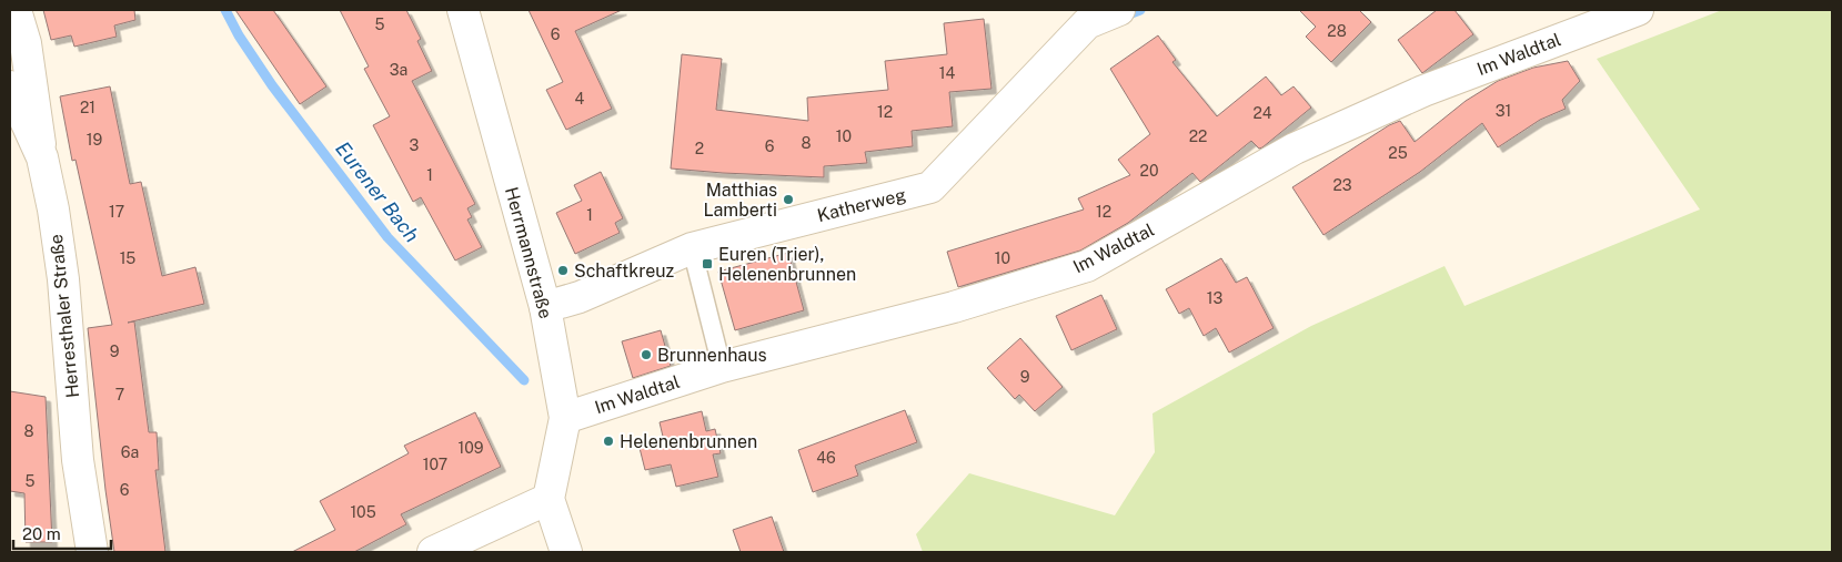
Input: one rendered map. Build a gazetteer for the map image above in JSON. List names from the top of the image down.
{
  "streets": {
    "street": [
      "Im Waldtal",
      "Katherweg",
      "Herrmannstraße",
      "Herresthaler Straße"
    ]
  },
  "crossings": [
    ["Im Waldtal", "Herrmannstraße"],
    ["Katherweg", "Herrmannstraße"]
  ],
  "water": ["Eurener Bach"],
  "places": {
    "other": [
      "Matthias Lamberti",
      "Schaftkreuz",
      "Brunnenhaus",
      "Helenenbrunnen"
    ],
    "transit": ["Euren (Trier), Helenenbrunnen"]
  },
  "house_numbers": [
    "5",
    "28",
    "6",
    "3a",
    "14",
    "4",
    "21",
    "31",
    "12",
    "24",
    "10",
    "22",
    "19",
    "8",
    "3",
    "6",
    "2",
    "25",
    "20",
    "1",
    "23",
    "17",
    "12",
    "1",
    "15",
    "10",
    "13",
    "9",
    "9",
    "7",
    "8",
    "109",
    "6a",
    "46",
    "107",
    "5",
    "6",
    "105"
  ],
  "scale_bar": "20 m"
}
